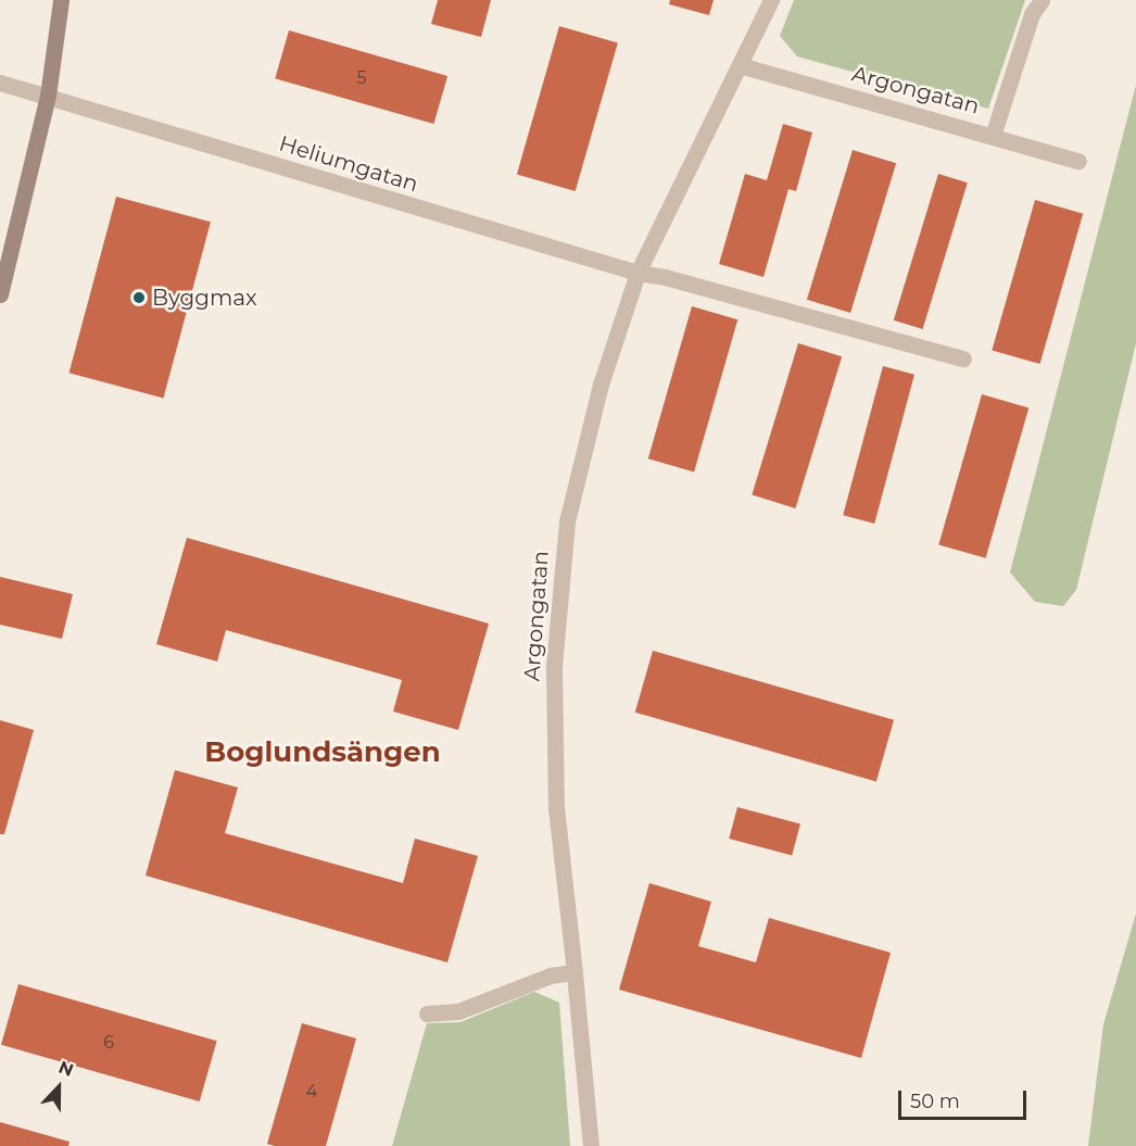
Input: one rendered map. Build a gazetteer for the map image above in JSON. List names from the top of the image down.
{
  "streets": {
    "street": ["Argongatan", "Heliumgatan"]
  },
  "crossings": [
    ["Argongatan", "Heliumgatan"]
  ],
  "districts": ["Boglundsängen"],
  "places": ["Byggmax"],
  "house_numbers": ["5", "6", "4"],
  "scale_bar": "50 m",
  "north": "top"
}
